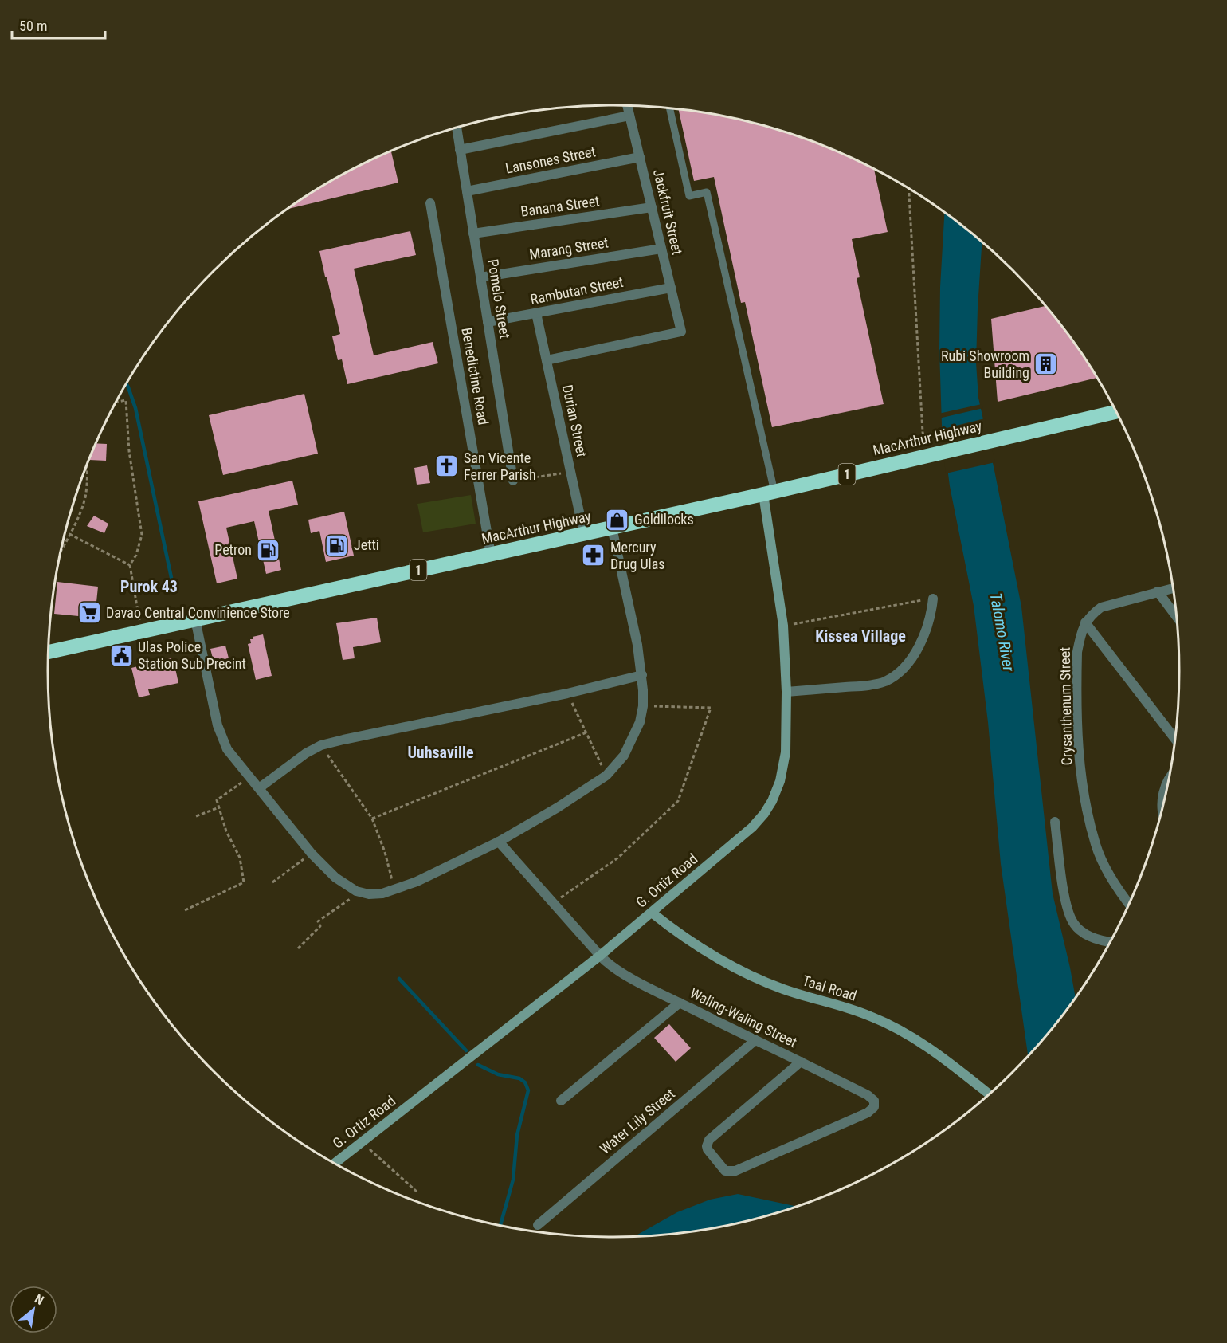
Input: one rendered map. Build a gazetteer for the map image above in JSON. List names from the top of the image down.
{
  "streets": {
    "highway": ["MacArthur Highway", "1"],
    "street": [
      "Lansones Street",
      "Banana Street",
      "Jackfruit Street",
      "Marang Street",
      "Rambutan Street",
      "Pomelo Street",
      "Benedictine Road",
      "Durian Street",
      "Crysanthenum Street",
      "G. Ortiz Road",
      "Taal Road",
      "Waling-Waling Street",
      "Water Lily Street"
    ]
  },
  "crossings": [
    ["Lansones Street", "Jackfruit Street"],
    ["Lansones Street", "Pomelo Street"],
    ["Banana Street", "Jackfruit Street"],
    ["Banana Street", "Pomelo Street"],
    ["Jackfruit Street", "Marang Street"],
    ["Jackfruit Street", "Rambutan Street"],
    ["Jackfruit Street", "Durian Street"],
    ["Marang Street", "Pomelo Street"],
    ["Rambutan Street", "Pomelo Street"],
    ["Rambutan Street", "Durian Street"],
    ["Benedictine Road", "MacArthur Highway"],
    ["Durian Street", "MacArthur Highway"],
    ["MacArthur Highway", "G. Ortiz Road"],
    ["G. Ortiz Road", "Taal Road"],
    ["G. Ortiz Road", "Waling-Waling Street"],
    ["Waling-Waling Street", "Water Lily Street"]
  ],
  "districts": ["Purok 43", "Kissea Village", "Uuhsaville"],
  "water": ["Talomo River"],
  "places": {
    "building": ["Rubi Showroom Building"],
    "church": ["San Vicente Ferrer Parish"],
    "shop": ["Goldilocks"],
    "fuel station": ["Jetti", "Petron"],
    "pharmacy": ["Mercury Drug Ulas"],
    "supermarket": ["Davao Central Convinience Store"],
    "public building": ["Ulas Police Station Sub Precint"]
  },
  "scale_bar": "50 m",
  "north": "top right"
}
